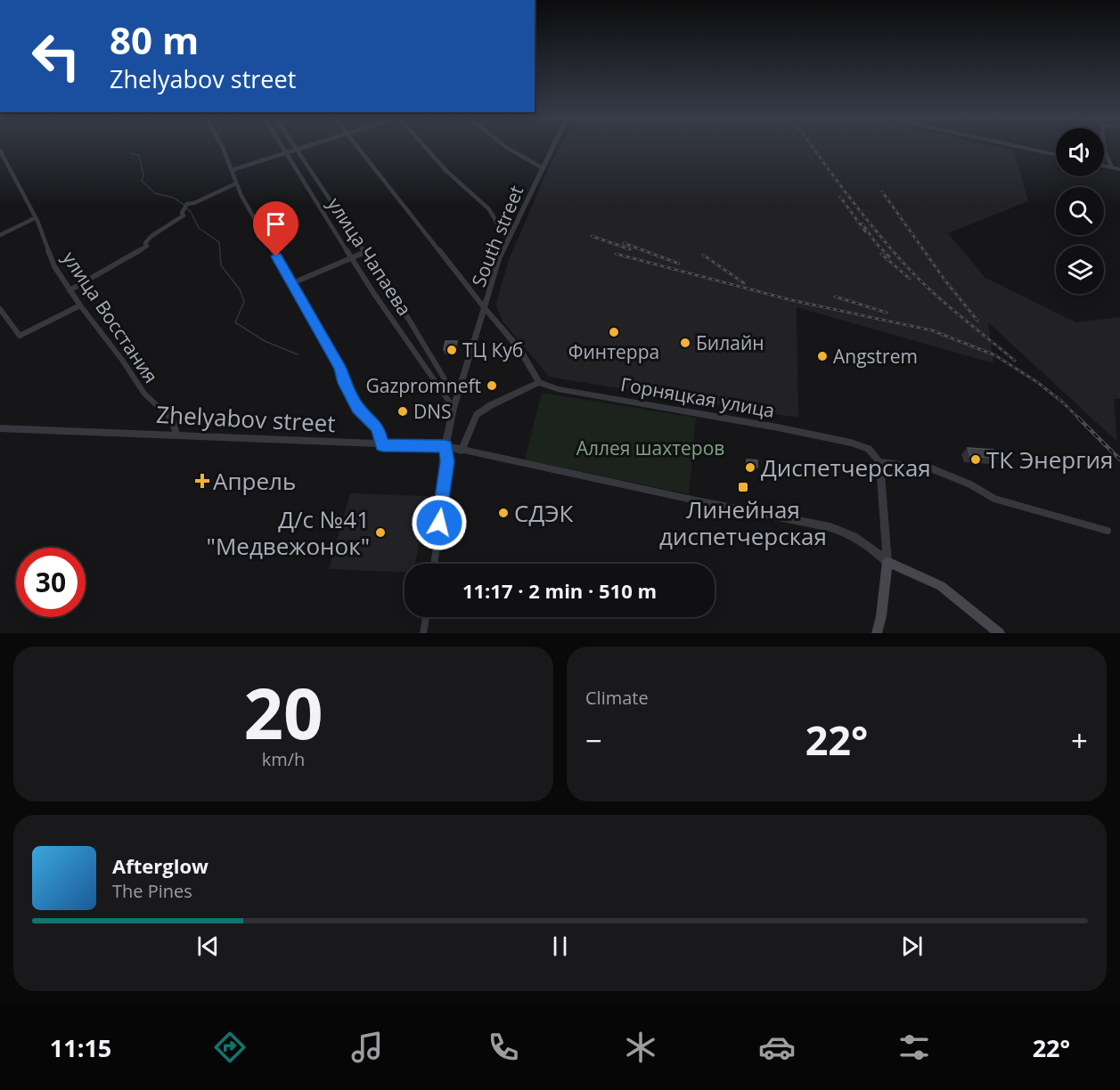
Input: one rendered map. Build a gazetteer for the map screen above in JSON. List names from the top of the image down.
{
  "streets": {
    "street": [
      "South street",
      "улица Чапаева",
      "улица Восстания",
      "Горняцкая улица",
      "Zhelyabov street"
    ]
  },
  "crossings": [
    ["South street", "улица Чапаева"],
    ["South street", "Zhelyabov street"],
    ["улица Восстания", "Zhelyabov street"]
  ],
  "parks": ["Аллея шахтеров"],
  "places": {
    "other": [
      "Финтерра",
      "Билайн",
      "ТЦ Куб",
      "Angstrem",
      "Gazpromneft",
      "DNS",
      "ТК Энергия",
      "Диспетчерская",
      "СДЭК",
      "Д/с №41 \"Медвежонок\""
    ],
    "health": ["Апрель"],
    "transit": ["Линейная диспетчерская"]
  },
  "page": {
    "turn": ["80 m", "Zhelyabov street"],
    "limit": "30",
    "trip": "11:17 · 2 min · 510 m",
    "tile": [
      ["20", "km/h"],
      "Climate"
    ],
    "heat": ["−", "22°", "+"],
    "song": ["Afterglow", "The Pines"],
    "tabs": ["11:15", "22°"]
  }
}
